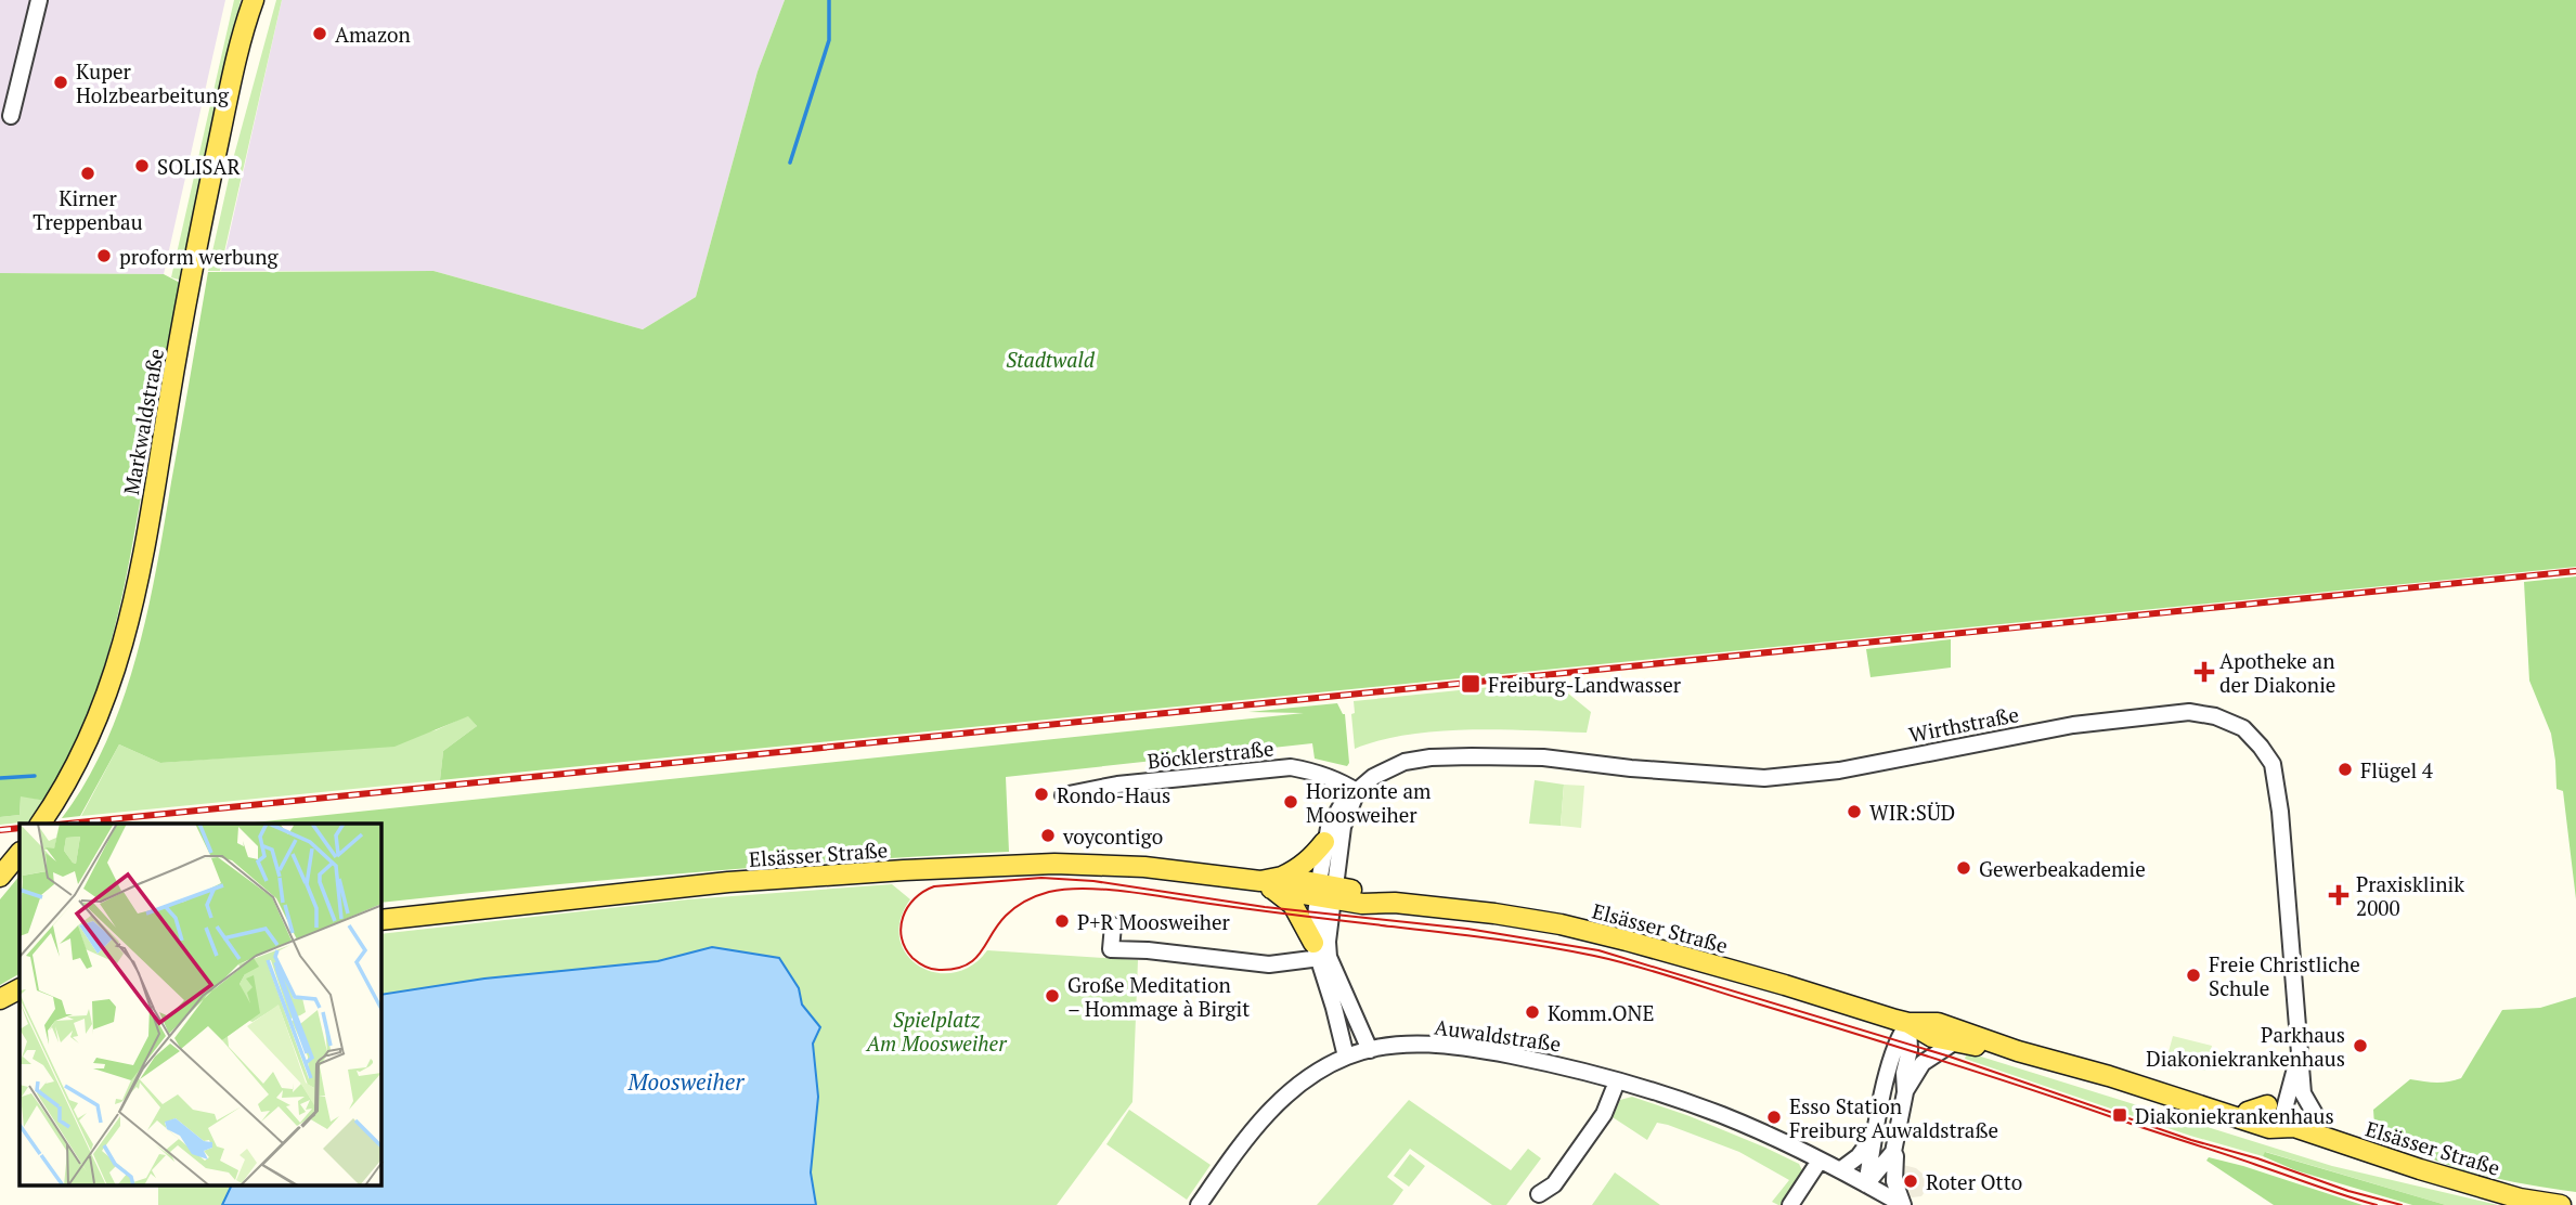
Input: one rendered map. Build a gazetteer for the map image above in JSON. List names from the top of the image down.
{
  "streets": {
    "main road": ["Markwaldstraße", "Elsässer Straße"],
    "street": ["Wirthstraße", "Böcklerstraße", "Auwaldstraße"]
  },
  "crossings": [
    ["Wirthstraße", "Böcklerstraße"],
    ["Wirthstraße", "Elsässer Straße"]
  ],
  "water": ["Moosweiher"],
  "parks": ["Stadtwald", "Spielplatz Am Moosweiher"],
  "places": {
    "other": [
      "Amazon",
      "Kuper Holzbearbeitung",
      "SOLISAR",
      "Kirner Treppenbau",
      "proform werbung",
      "Flügel 4",
      "Rondo-Haus",
      "Horizonte am Moosweiher",
      "WIR:SÜD",
      "voycontigo",
      "Gewerbeakademie",
      "P+R Moosweiher",
      "Freie Christliche Schule",
      "Große Meditation – Hommage à Birgit",
      "Komm.ONE",
      "Parkhaus Diakoniekrankenhaus",
      "Esso Station Freiburg Auwaldstraße",
      "Roter Otto"
    ],
    "health": ["Apotheke an der Diakonie", "Praxisklinik 2000"],
    "transit": ["Freiburg-Landwasser", "Diakoniekrankenhaus"]
  }
}
